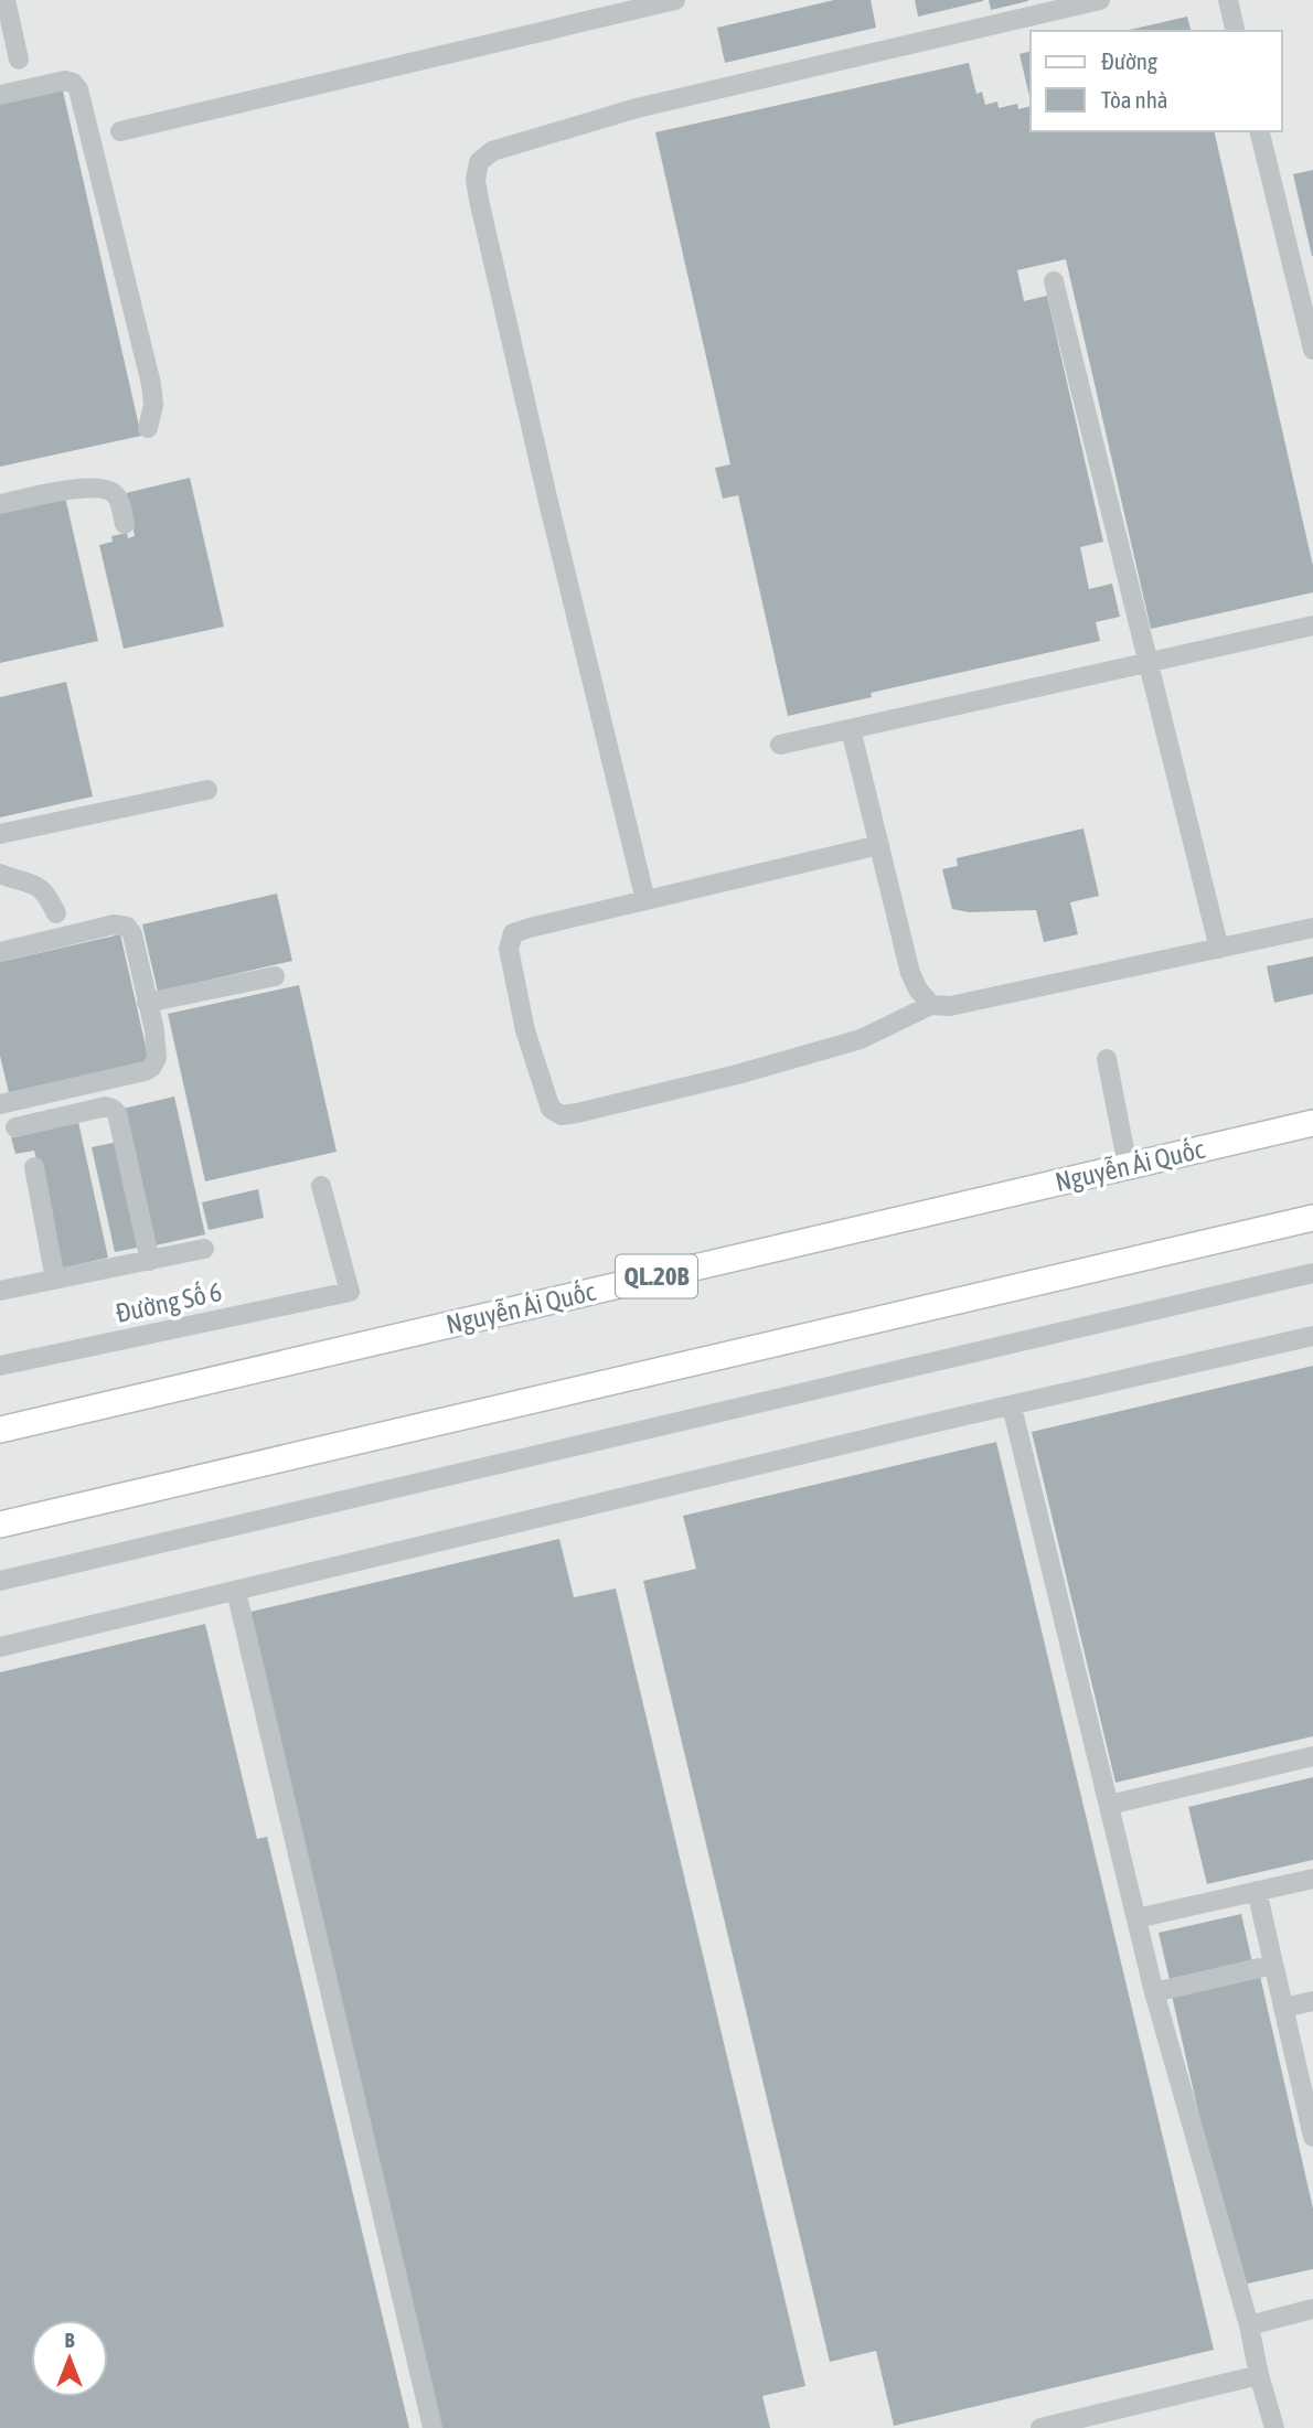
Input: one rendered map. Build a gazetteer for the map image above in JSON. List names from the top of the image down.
{
  "streets": {
    "main road": ["Nguyễn Ái Quốc", "QL.20B"],
    "street": ["Đường Số 6"]
  },
  "legend": ["Đường", "Tòa nhà"],
  "north": "top"
}
